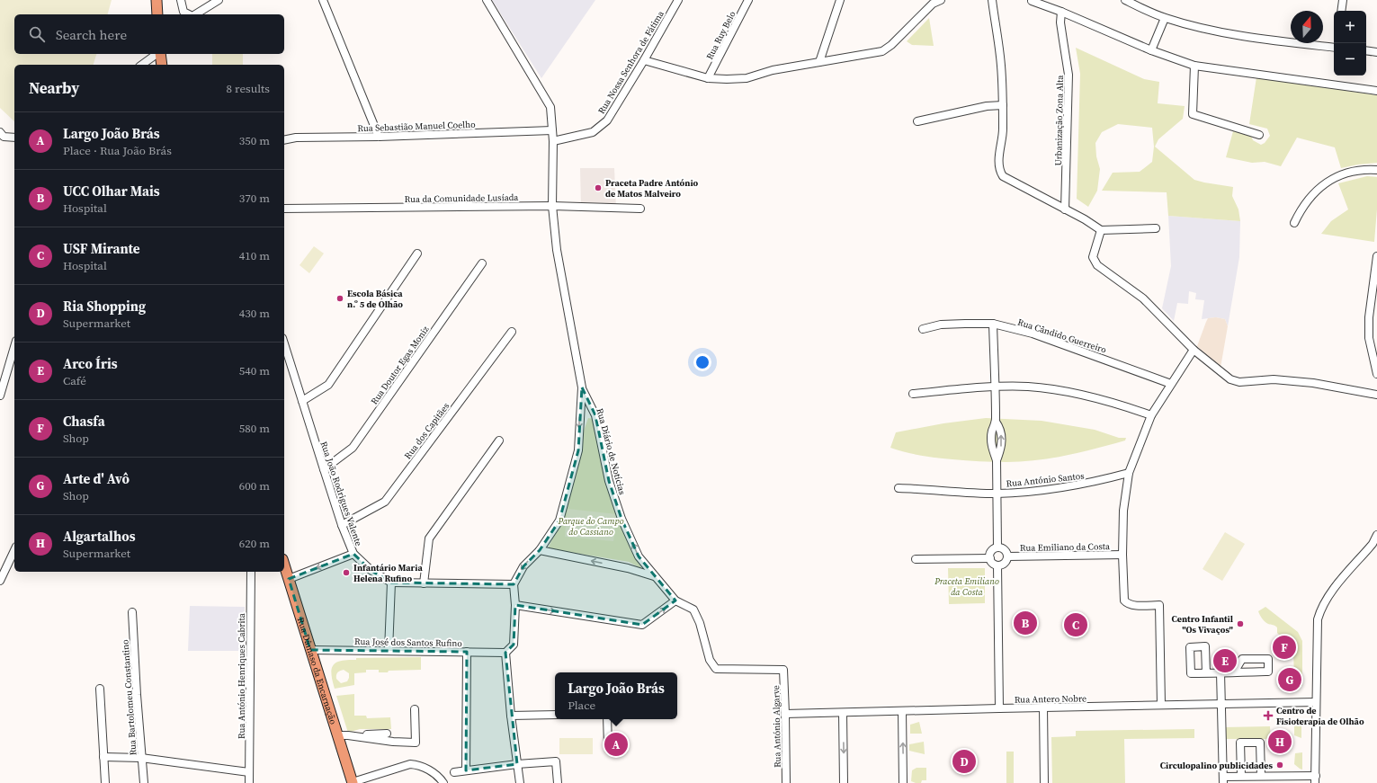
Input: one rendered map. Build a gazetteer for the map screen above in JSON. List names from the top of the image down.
{
  "streets": {
    "main road": ["Rua Dâmaso da Encarnação"],
    "street": [
      "Rua Ruy Belo",
      "Rua Nossa Senhora de Fátima",
      "Urbanização Zona Alta",
      "Rua Sebastião Manuel Coelho",
      "Rua da Comunidade Lusíada",
      "Rua Cândido Guerreiro",
      "Rua Doutor Egas Moniz",
      "Rua dos Capitães",
      "Rua Diário de Notícias",
      "Rua António Santos",
      "Rua João Rodrigues Valente",
      "Rua Emiliano da Costa",
      "Rua José dos Santos Rufino",
      "Rua António Henriques Cabrita",
      "Rua Bartolomeu Constantino",
      "Rua Antero Nobre",
      "Rua António Algarve"
    ]
  },
  "crossings": [
    ["Rua Nossa Senhora de Fátima", "Rua Diário de Notícias"],
    ["Rua Sebastião Manuel Coelho", "Rua Diário de Notícias"],
    ["Rua da Comunidade Lusíada", "Rua Diário de Notícias"],
    ["Rua Doutor Egas Moniz", "Rua João Rodrigues Valente"],
    ["Rua dos Capitães", "Rua João Rodrigues Valente"],
    ["Rua Diário de Notícias", "Rua João Rodrigues Valente"],
    ["Rua Diário de Notícias", "Rua António Algarve"],
    ["Rua José dos Santos Rufino", "Rua Dâmaso da Encarnação"],
    ["Rua Antero Nobre", "Rua António Algarve"]
  ],
  "parks": ["Parque do Campo do Cassiano", "Praceta Emiliano da Costa"],
  "places": {
    "other": [
      "Praceta Padre António de Matos Malveiro",
      "Escola Básica n.º 5 de Olhão",
      "Infantário Maria Helena Rufino",
      "Centro Infantil \"Os Vivaços\"",
      "Circulopalino publicidades"
    ],
    "health": ["Centro de Fisioterapia de Olhão"]
  },
  "north": "top",
  "page": {
    "map_buttons": ["+", "−"],
    "search": "Search here",
    "heading": ["Nearby", "8 results"],
    "list": [
      {
        "mark": "A",
        "name": "Largo João Brás",
        "note": "Place · Rua João Brás",
        "value": "350 m"
      },
      {
        "mark": "B",
        "name": "UCC Olhar Mais",
        "note": "Hospital",
        "value": "370 m"
      },
      {
        "mark": "C",
        "name": "USF Mirante",
        "note": "Hospital",
        "value": "410 m"
      },
      {
        "mark": "D",
        "name": "Ria Shopping",
        "note": "Supermarket",
        "value": "430 m"
      },
      {
        "mark": "E",
        "name": "Arco Íris",
        "note": "Café",
        "value": "540 m"
      },
      {
        "mark": "F",
        "name": "Chasfa",
        "note": "Shop",
        "value": "580 m"
      },
      {
        "mark": "G",
        "name": "Arte d' Avô",
        "note": "Shop",
        "value": "600 m"
      },
      {
        "mark": "H",
        "name": "Algartalhos",
        "note": "Supermarket",
        "value": "620 m"
      }
    ],
    "pins": [
      "B",
      "C",
      "F",
      "E",
      "G",
      "H",
      "A",
      "D"
    ],
    "popup": ["Largo João Brás", "Place"]
  }
}
